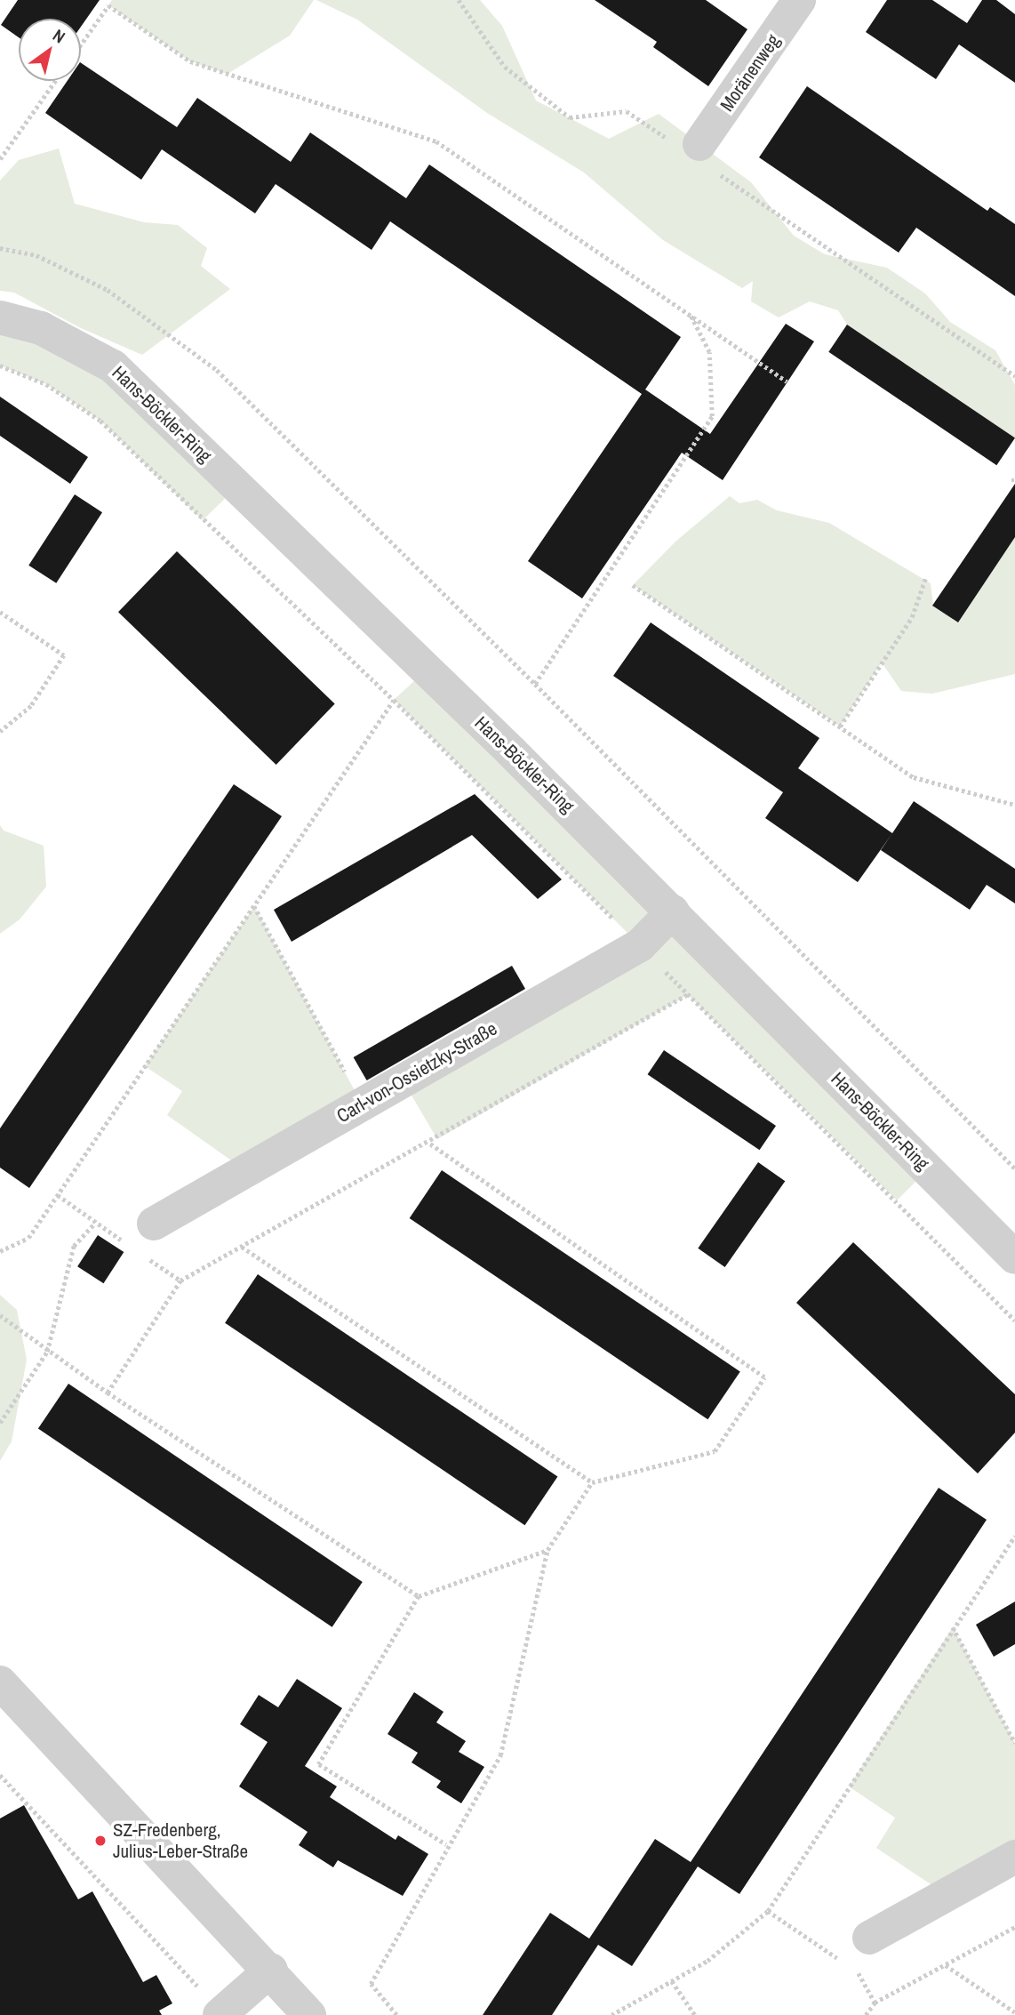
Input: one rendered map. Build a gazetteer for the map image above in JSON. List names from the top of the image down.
{
  "streets": {
    "street": ["Moränenweg", "Hans-Böckler-Ring", "Carl-von-Ossietzky-Straße"]
  },
  "crossings": [
    ["Hans-Böckler-Ring", "Carl-von-Ossietzky-Straße"]
  ],
  "places": ["SZ-Fredenberg, Julius-Leber-Straße"],
  "north": "top right"
}
